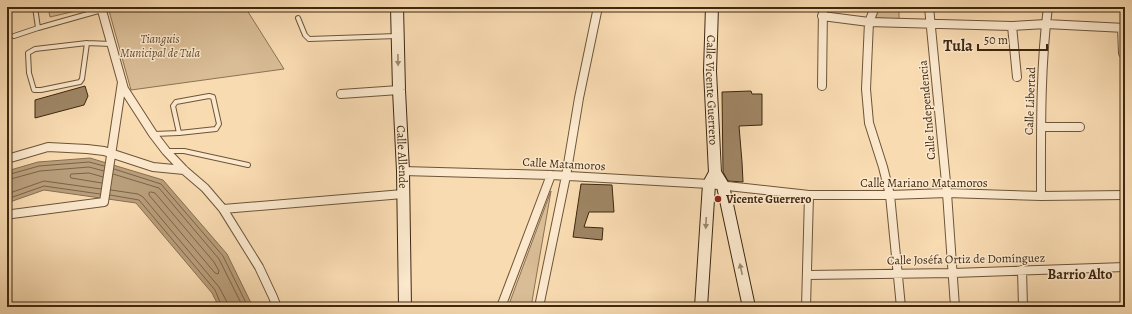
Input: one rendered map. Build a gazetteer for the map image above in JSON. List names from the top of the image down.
{
  "streets": {
    "street": [
      "Calle Vicente Guerrero",
      "Calle Libertad",
      "Calle Independencia",
      "Calle Allende",
      "Calle Matamoros",
      "Calle Mariano Matamoros",
      "Calle Joséfa Ortiz de Domínguez"
    ]
  },
  "crossings": [
    ["Calle Vicente Guerrero", "Calle Matamoros"],
    ["Calle Vicente Guerrero", "Calle Mariano Matamoros"],
    ["Calle Libertad", "Calle Mariano Matamoros"],
    ["Calle Independencia", "Calle Mariano Matamoros"],
    ["Calle Independencia", "Calle Joséfa Ortiz de Domínguez"],
    ["Calle Allende", "Calle Matamoros"]
  ],
  "districts": ["Tula", "Barrio Alto"],
  "parks": ["Tianguis Municipal de Tula"],
  "places": ["Vicente Guerrero"],
  "scale_bar": "50 m"
}
